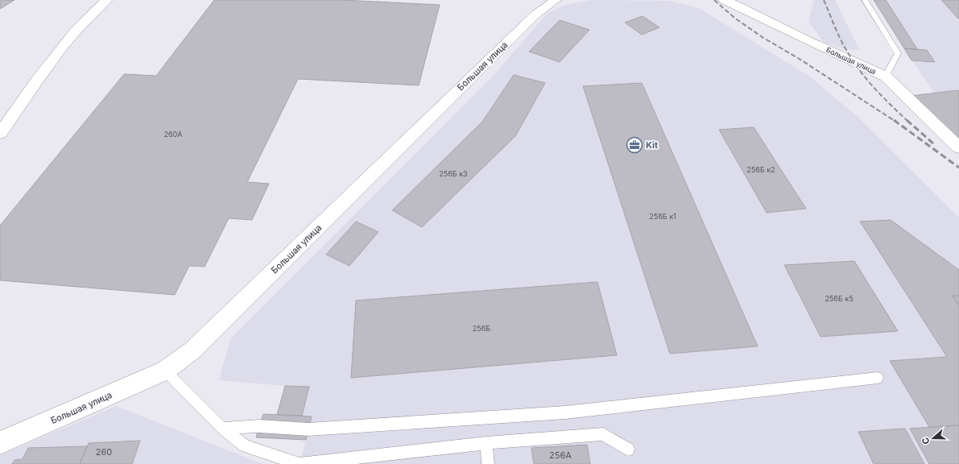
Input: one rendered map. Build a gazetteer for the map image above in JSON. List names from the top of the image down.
{
  "streets": {
    "street": ["Большая улица"]
  },
  "places": {
    "office": ["Kit"]
  },
  "house_numbers": [
    "260А",
    "256Б к2",
    "256Б к3",
    "256Б к1",
    "256Б к5",
    "256Б",
    "260",
    "256А"
  ],
  "north": "left"
}
